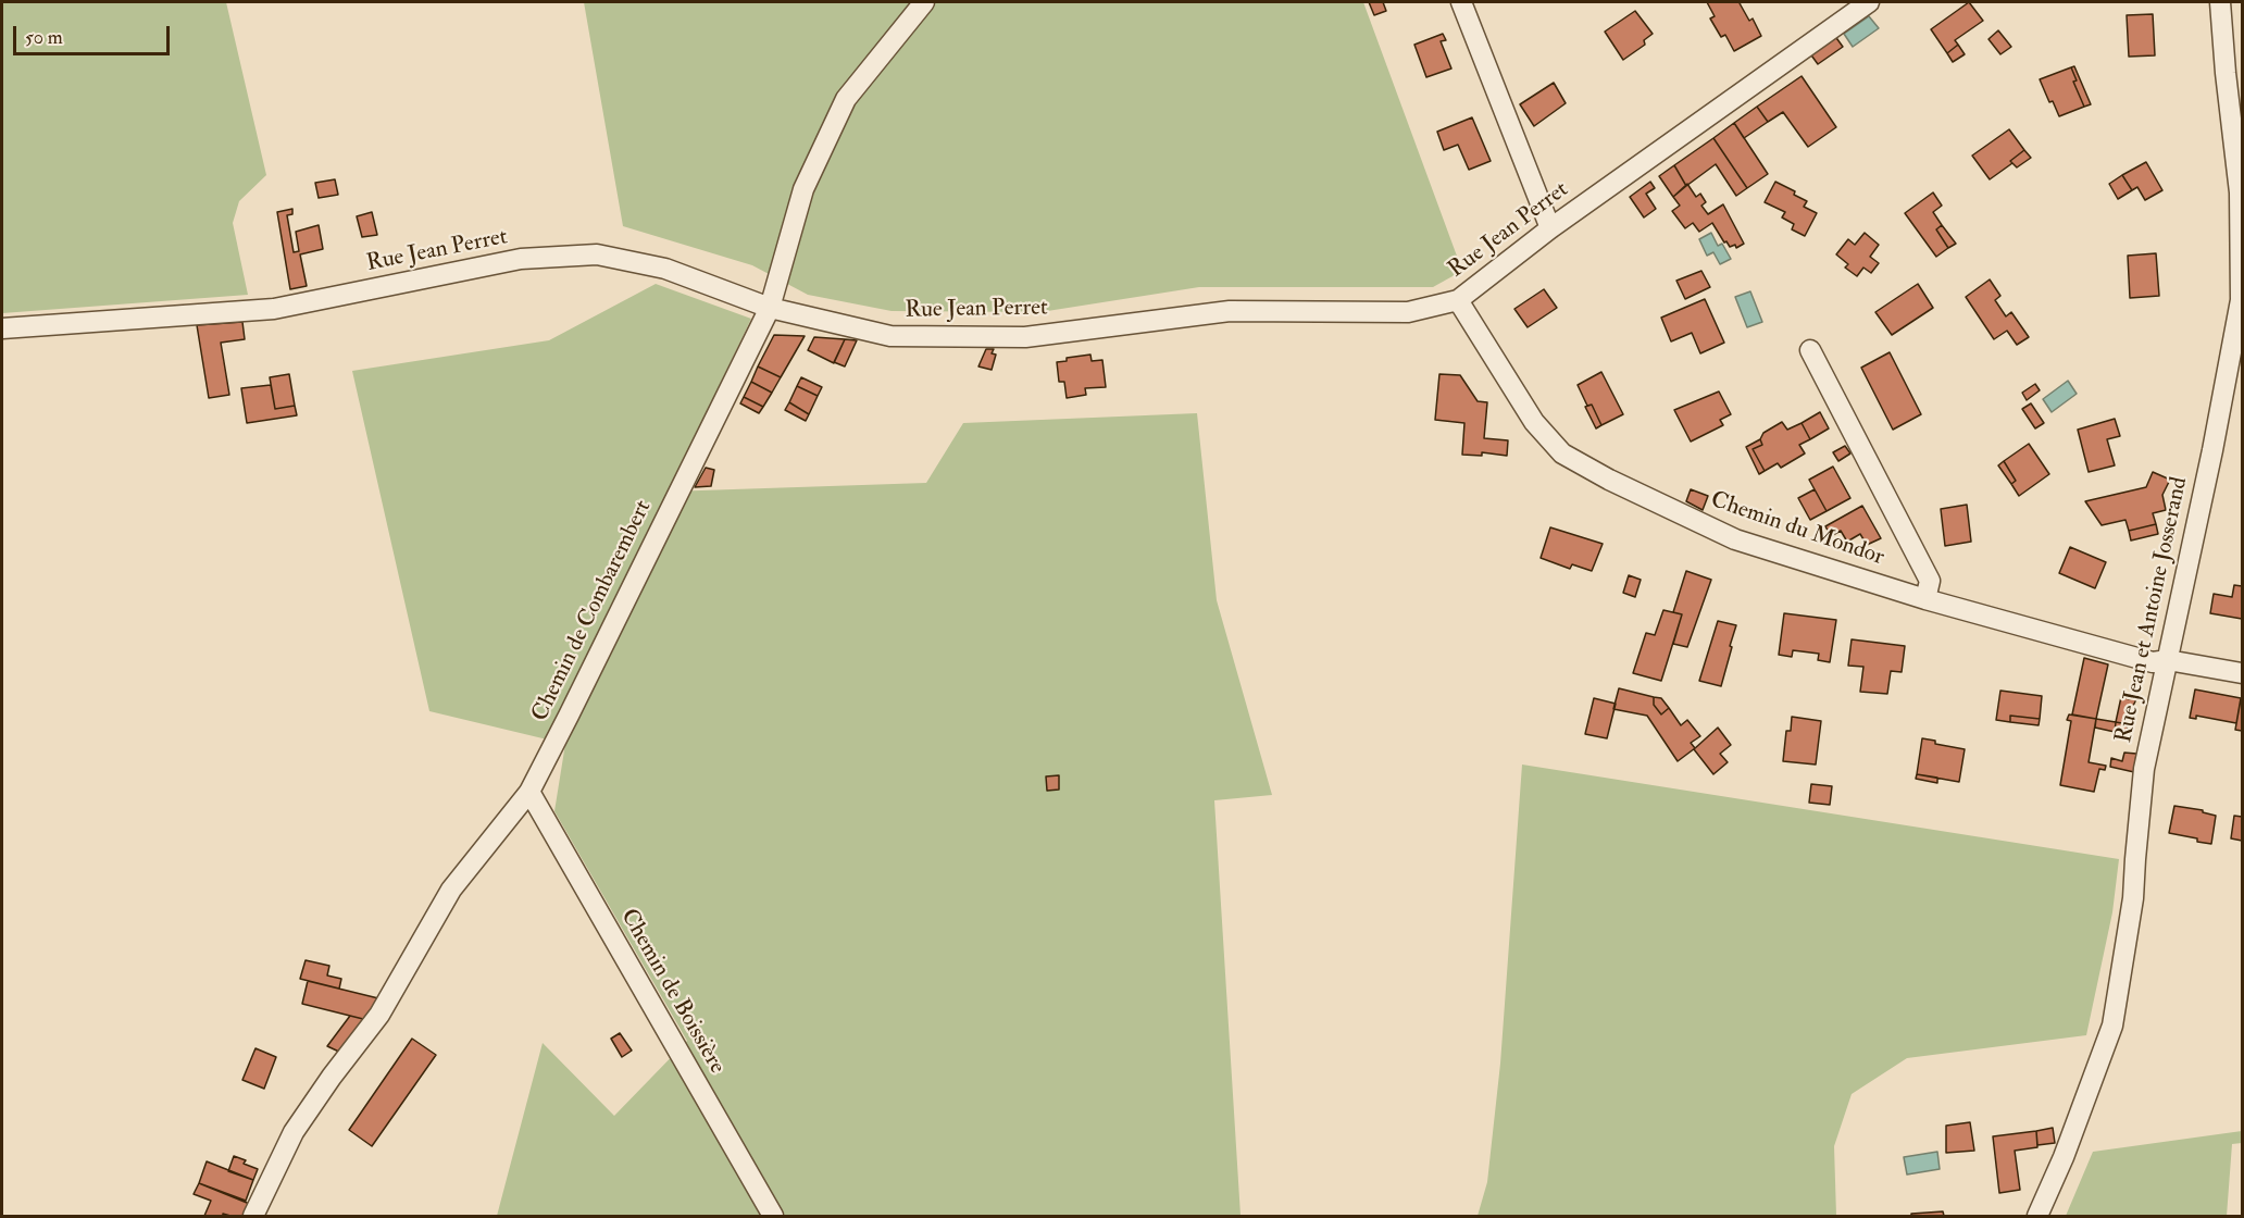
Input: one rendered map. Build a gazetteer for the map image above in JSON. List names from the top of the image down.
{
  "streets": {
    "street": [
      "Rue Jean Perret",
      "Chemin du Mondor",
      "Rue Jean et Antoine Josserand",
      "Chemin de Combarembert",
      "Chemin de Boissière"
    ]
  },
  "crossings": [
    ["Rue Jean Perret", "Chemin du Mondor"],
    ["Rue Jean Perret", "Chemin de Combarembert"],
    ["Chemin du Mondor", "Rue Jean et Antoine Josserand"],
    ["Chemin de Combarembert", "Chemin de Boissière"]
  ],
  "scale_bar": "50 m"
}
